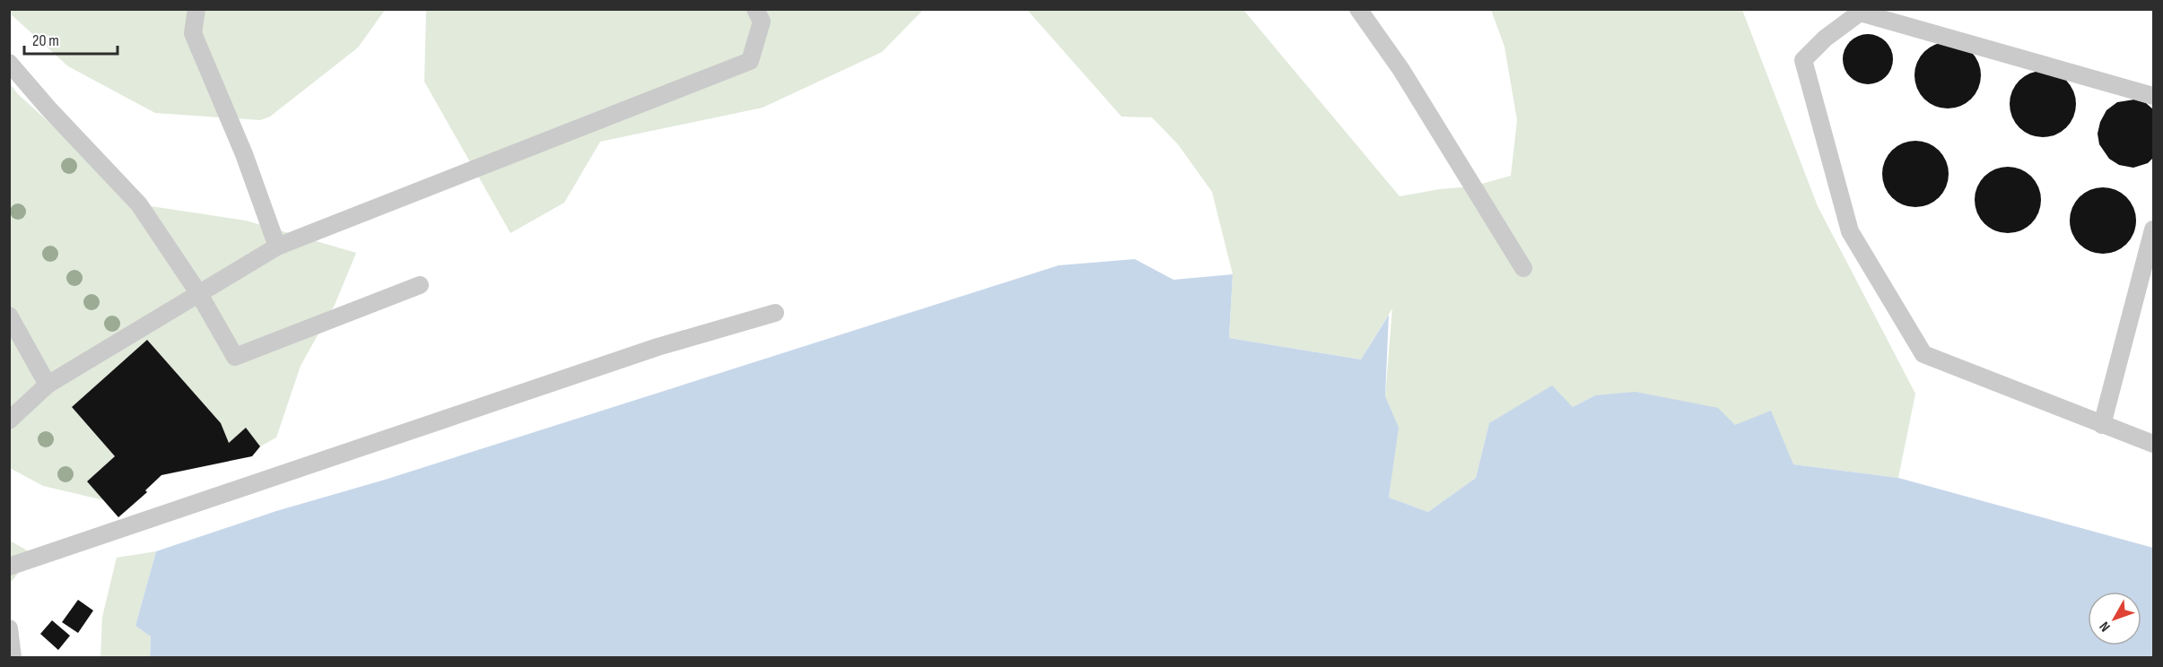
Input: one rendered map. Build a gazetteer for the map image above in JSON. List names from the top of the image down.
{
  "scale_bar": "20 m",
  "north": "bottom left"
}
